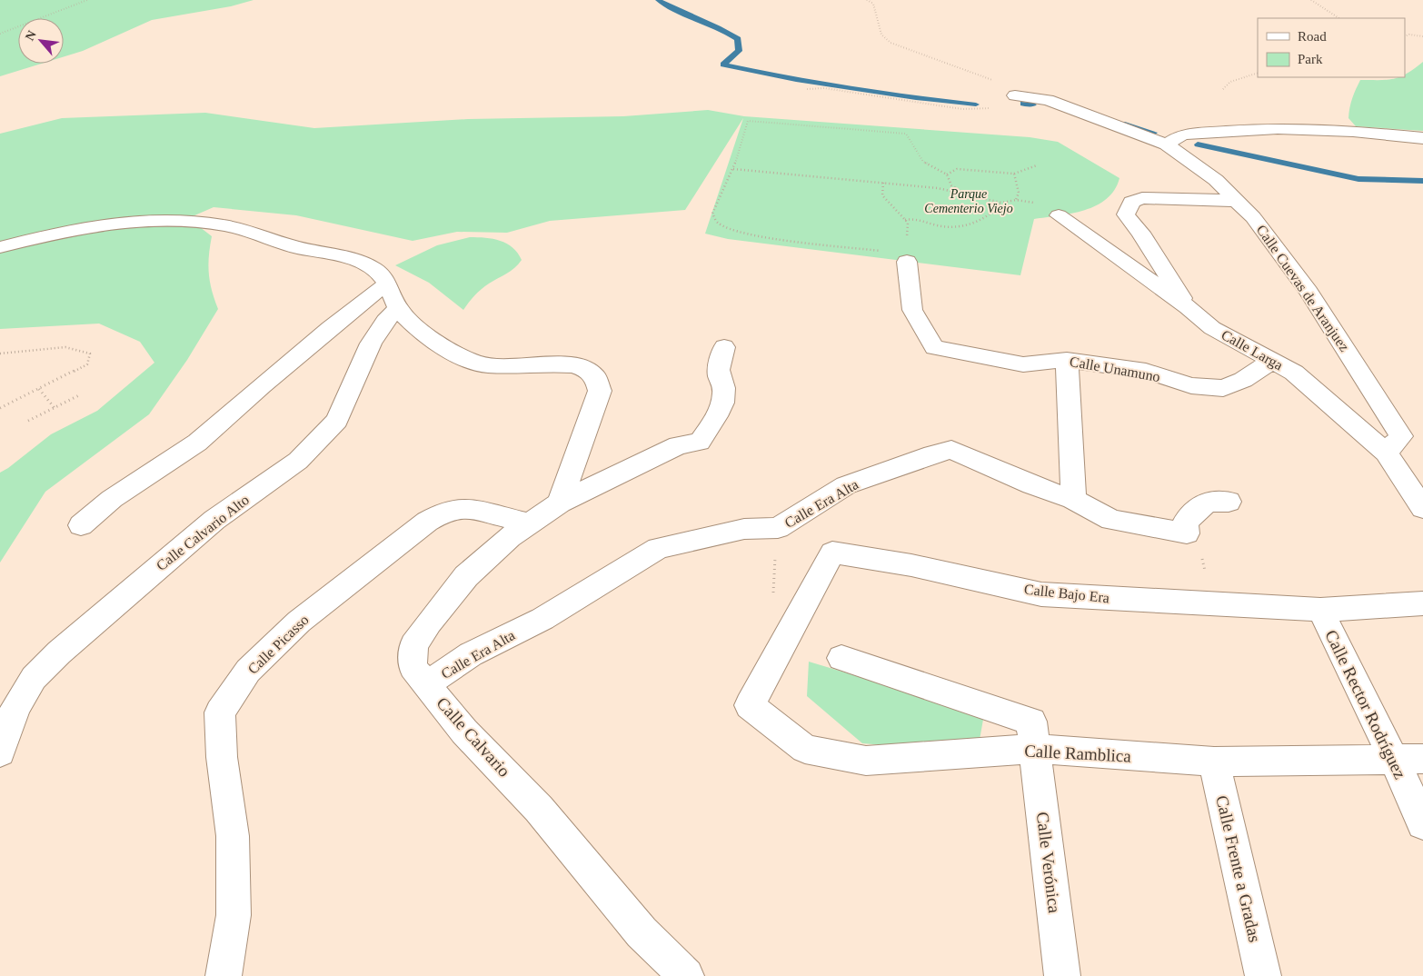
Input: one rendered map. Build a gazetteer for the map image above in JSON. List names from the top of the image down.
{
  "streets": {
    "street": [
      "Calle Cuevas de Aranjuez",
      "Calle Larga",
      "Calle Unamuno",
      "Calle Era Alta",
      "Calle Calvario Alto",
      "Calle Bajo Era",
      "Calle Picasso",
      "Calle Rector Rodríguez",
      "Calle Calvario",
      "Calle Ramblica",
      "Calle Verónica",
      "Calle Frente a Gradas"
    ]
  },
  "crossings": [
    ["Calle Cuevas de Aranjuez", "Calle Larga"],
    ["Calle Larga", "Calle Unamuno"],
    ["Calle Era Alta", "Calle Calvario"],
    ["Calle Bajo Era", "Calle Rector Rodríguez"],
    ["Calle Bajo Era", "Calle Ramblica"],
    ["Calle Picasso", "Calle Calvario"],
    ["Calle Rector Rodríguez", "Calle Ramblica"],
    ["Calle Ramblica", "Calle Verónica"],
    ["Calle Ramblica", "Calle Frente a Gradas"]
  ],
  "parks": ["Parque Cementerio Viejo"],
  "legend": ["Road", "Park"],
  "north": "top left"
}
